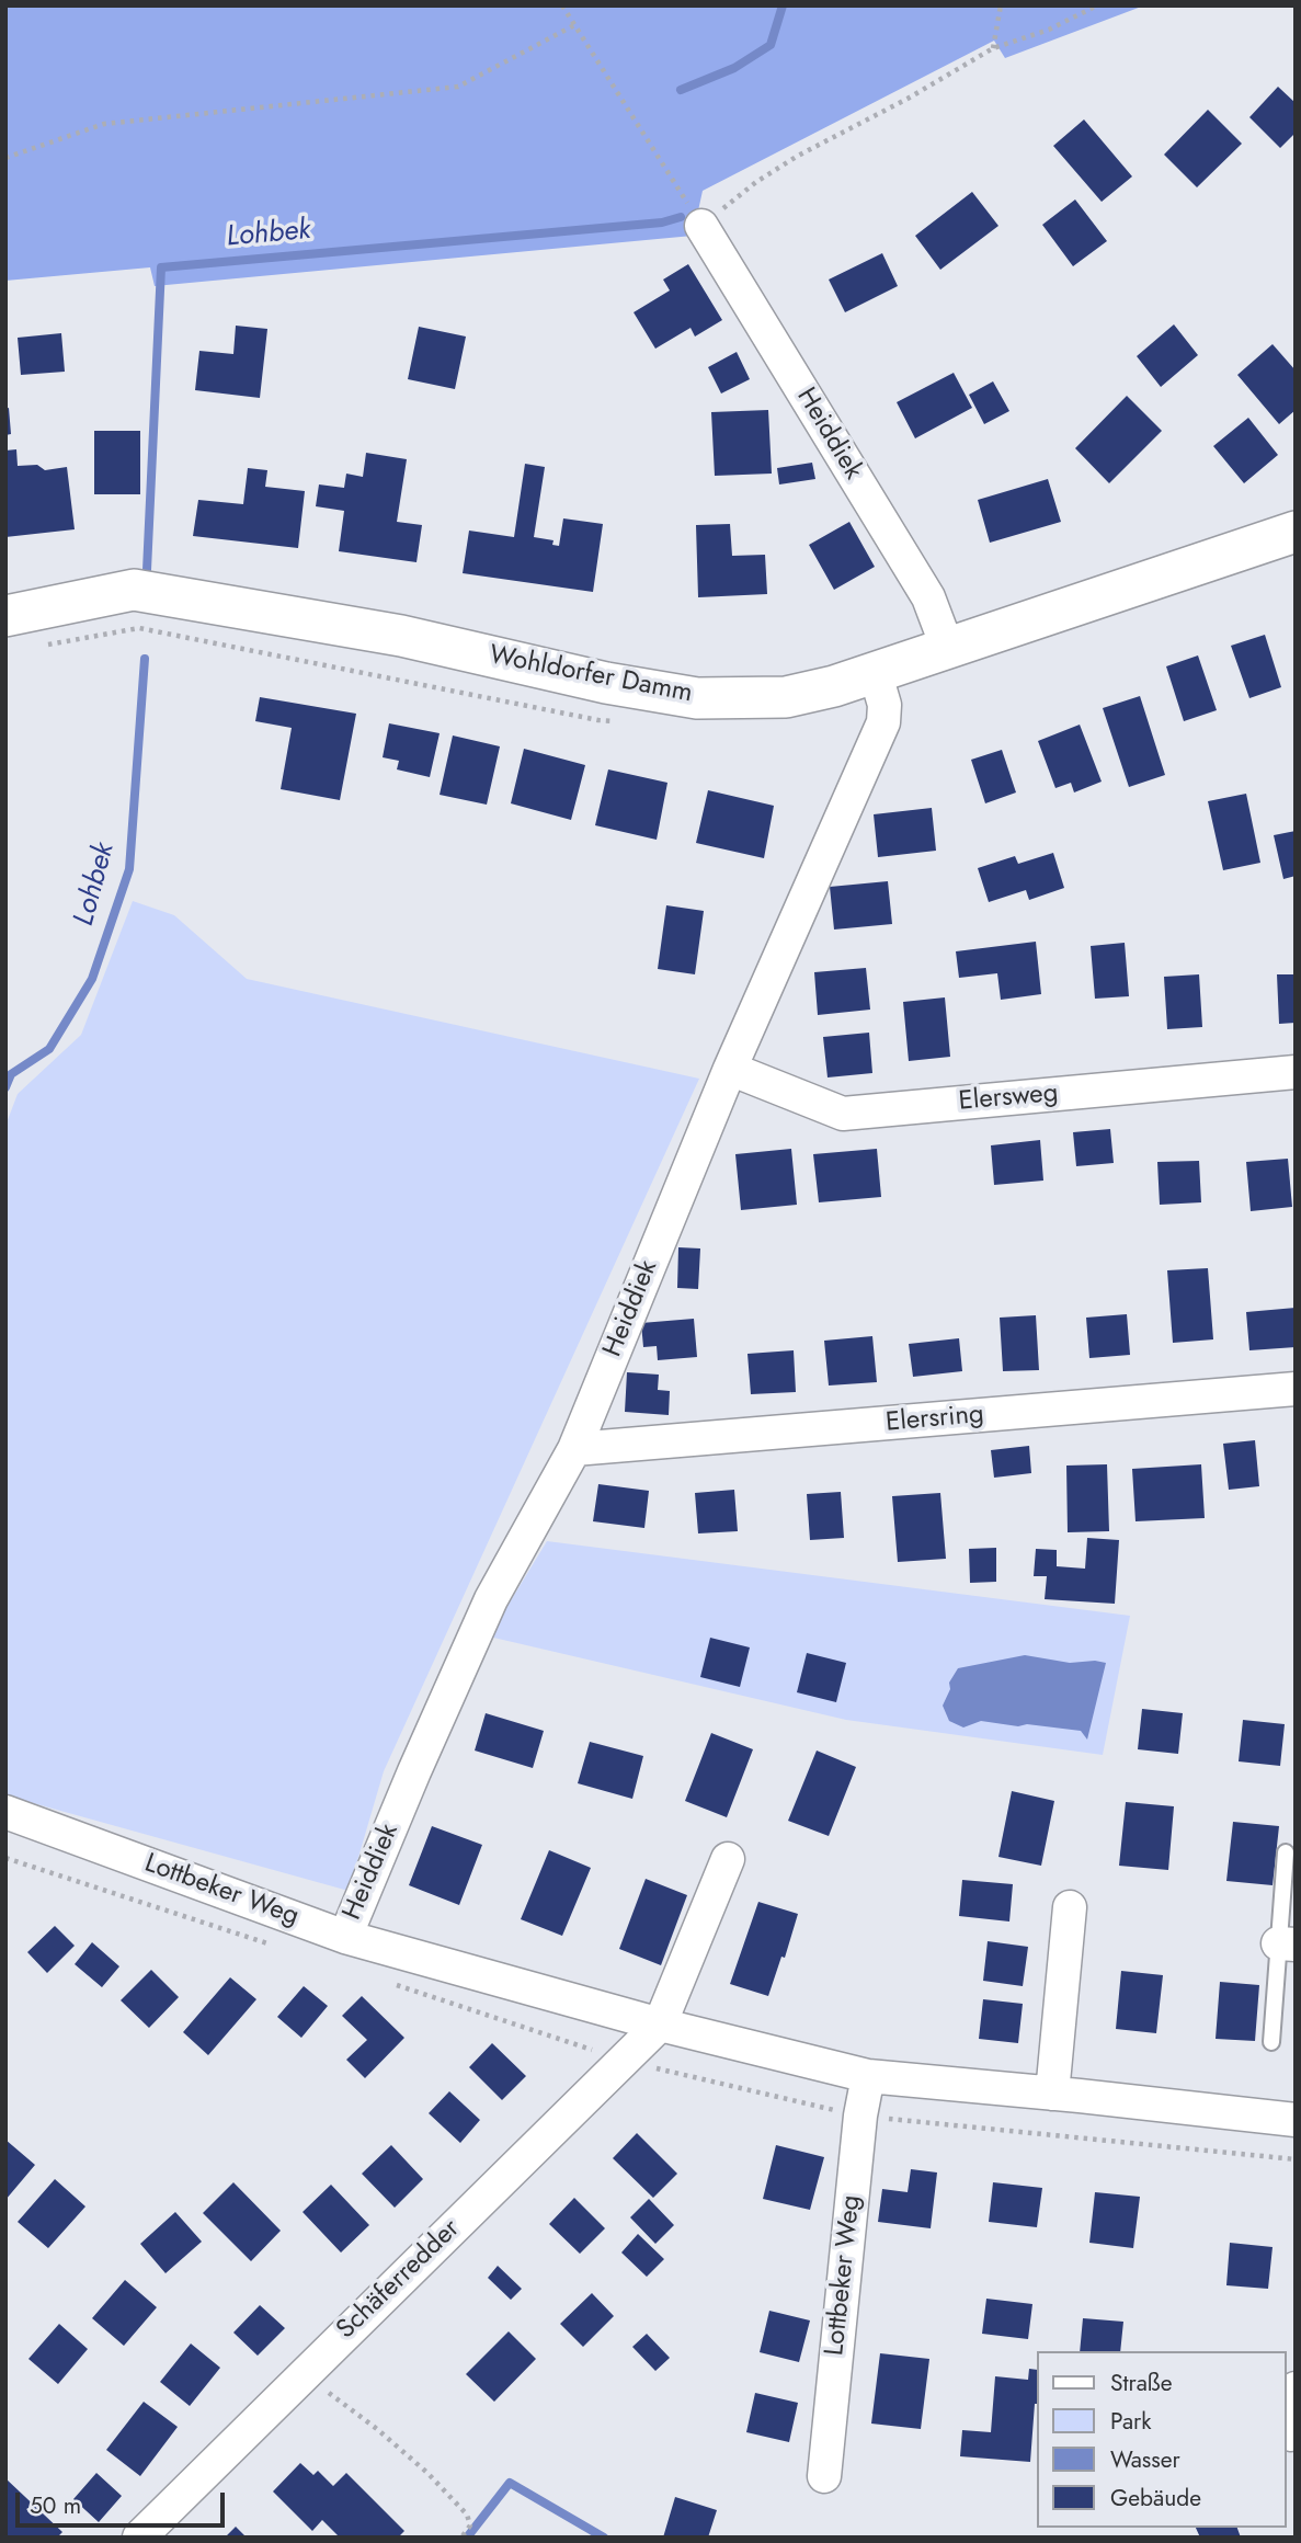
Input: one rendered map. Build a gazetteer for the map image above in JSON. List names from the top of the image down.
{
  "streets": {
    "street": [
      "Heiddiek",
      "Wohldorfer Damm",
      "Elersweg",
      "Elersring",
      "Lottbeker Weg",
      "Schäferredder"
    ]
  },
  "crossings": [
    ["Heiddiek", "Wohldorfer Damm"],
    ["Heiddiek", "Elersweg"],
    ["Heiddiek", "Elersring"],
    ["Heiddiek", "Lottbeker Weg"],
    ["Lottbeker Weg", "Schäferredder"]
  ],
  "water": ["Lohbek"],
  "legend": [
    "Straße",
    "Park",
    "Wasser",
    "Gebäude"
  ],
  "scale_bar": "50 m"
}
